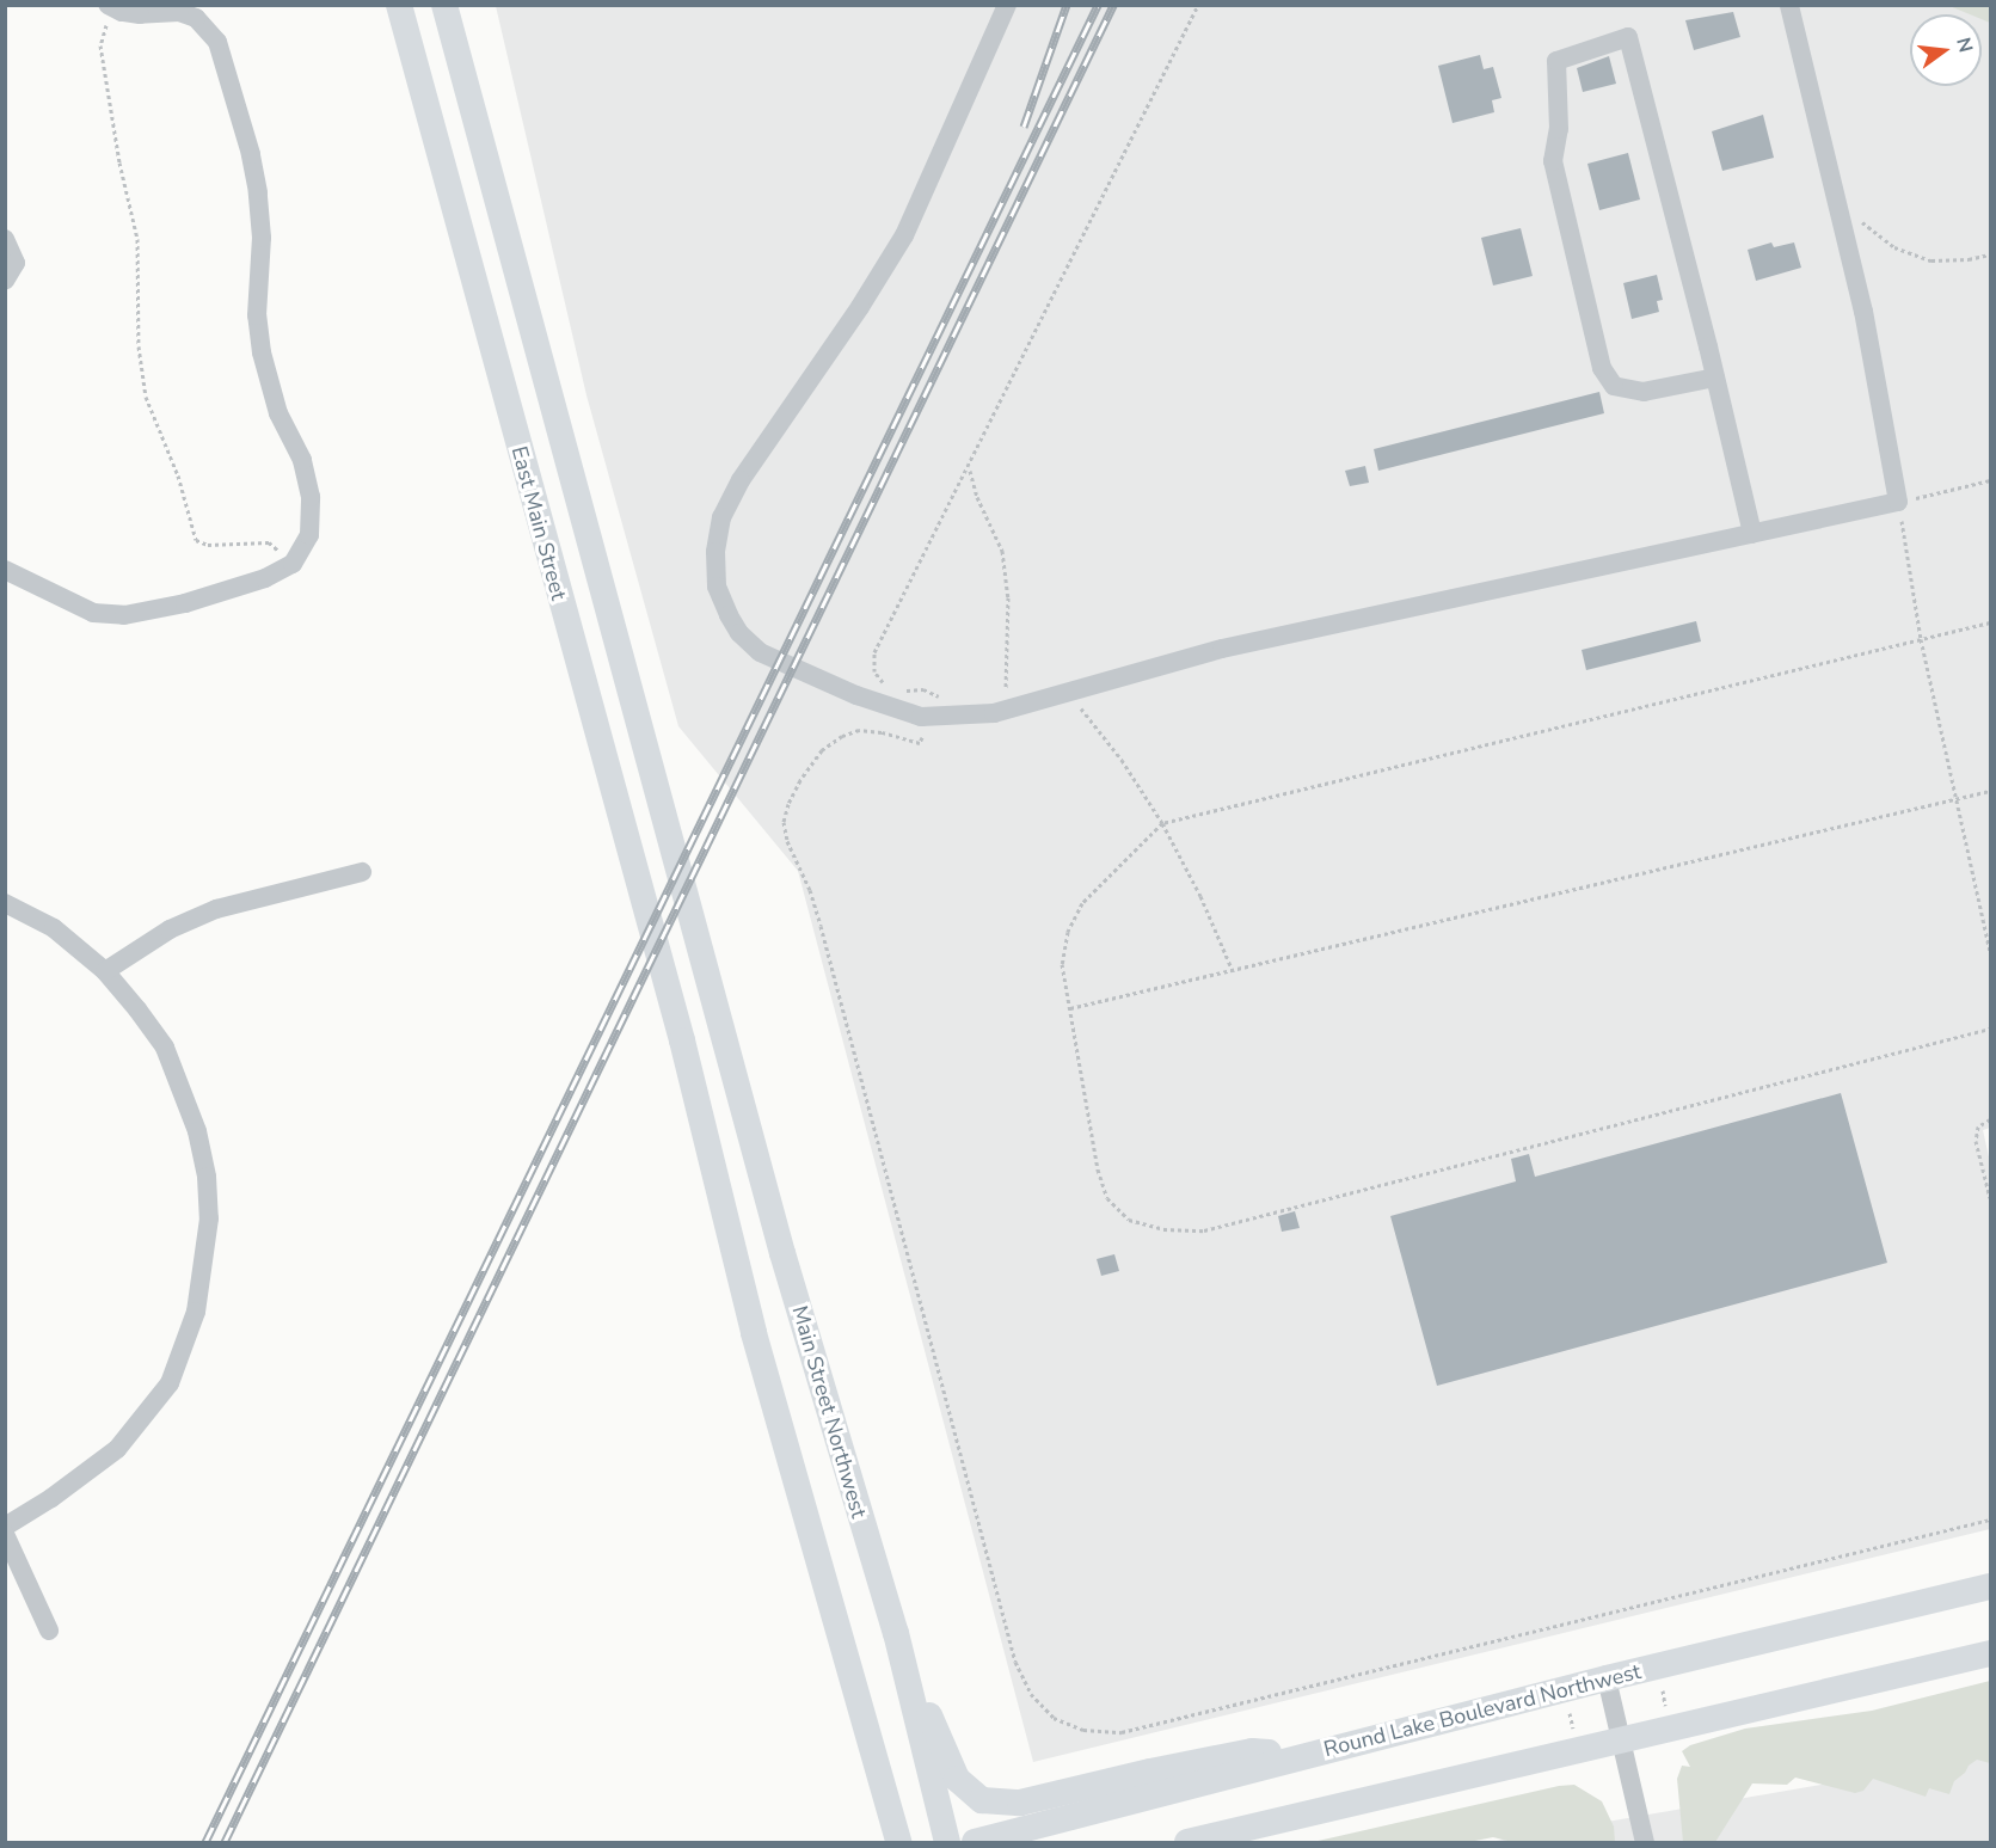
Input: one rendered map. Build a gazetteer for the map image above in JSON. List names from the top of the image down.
{
  "streets": {
    "main road": ["East Main Street", "Main Street Northwest", "Round Lake Boulevard Northwest"]
  },
  "crossings": [
    ["East Main Street", "Main Street Northwest"]
  ],
  "north": "right"
}
